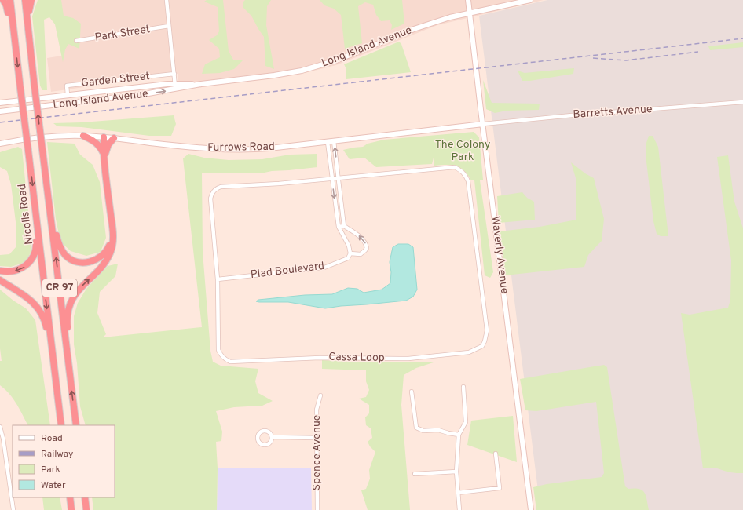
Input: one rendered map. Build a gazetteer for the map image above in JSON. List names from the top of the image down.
{
  "streets": {
    "highway": ["Nicolls Road", "CR 97"],
    "street": [
      "Park Street",
      "Long Island Avenue",
      "Garden Street",
      "Barretts Avenue",
      "Furrows Road",
      "Waverly Avenue",
      "Plad Boulevard",
      "Cassa Loop",
      "Spence Avenue"
    ]
  },
  "crossings": [
    ["Long Island Avenue", "Garden Street"],
    ["Long Island Avenue", "Waverly Avenue"],
    ["Barretts Avenue", "Furrows Road"],
    ["Barretts Avenue", "Waverly Avenue"],
    ["Furrows Road", "Waverly Avenue"],
    ["Plad Boulevard", "Cassa Loop"]
  ],
  "parks": ["The Colony Park"],
  "legend": [
    "Road",
    "Railway",
    "Park",
    "Water"
  ]
}
